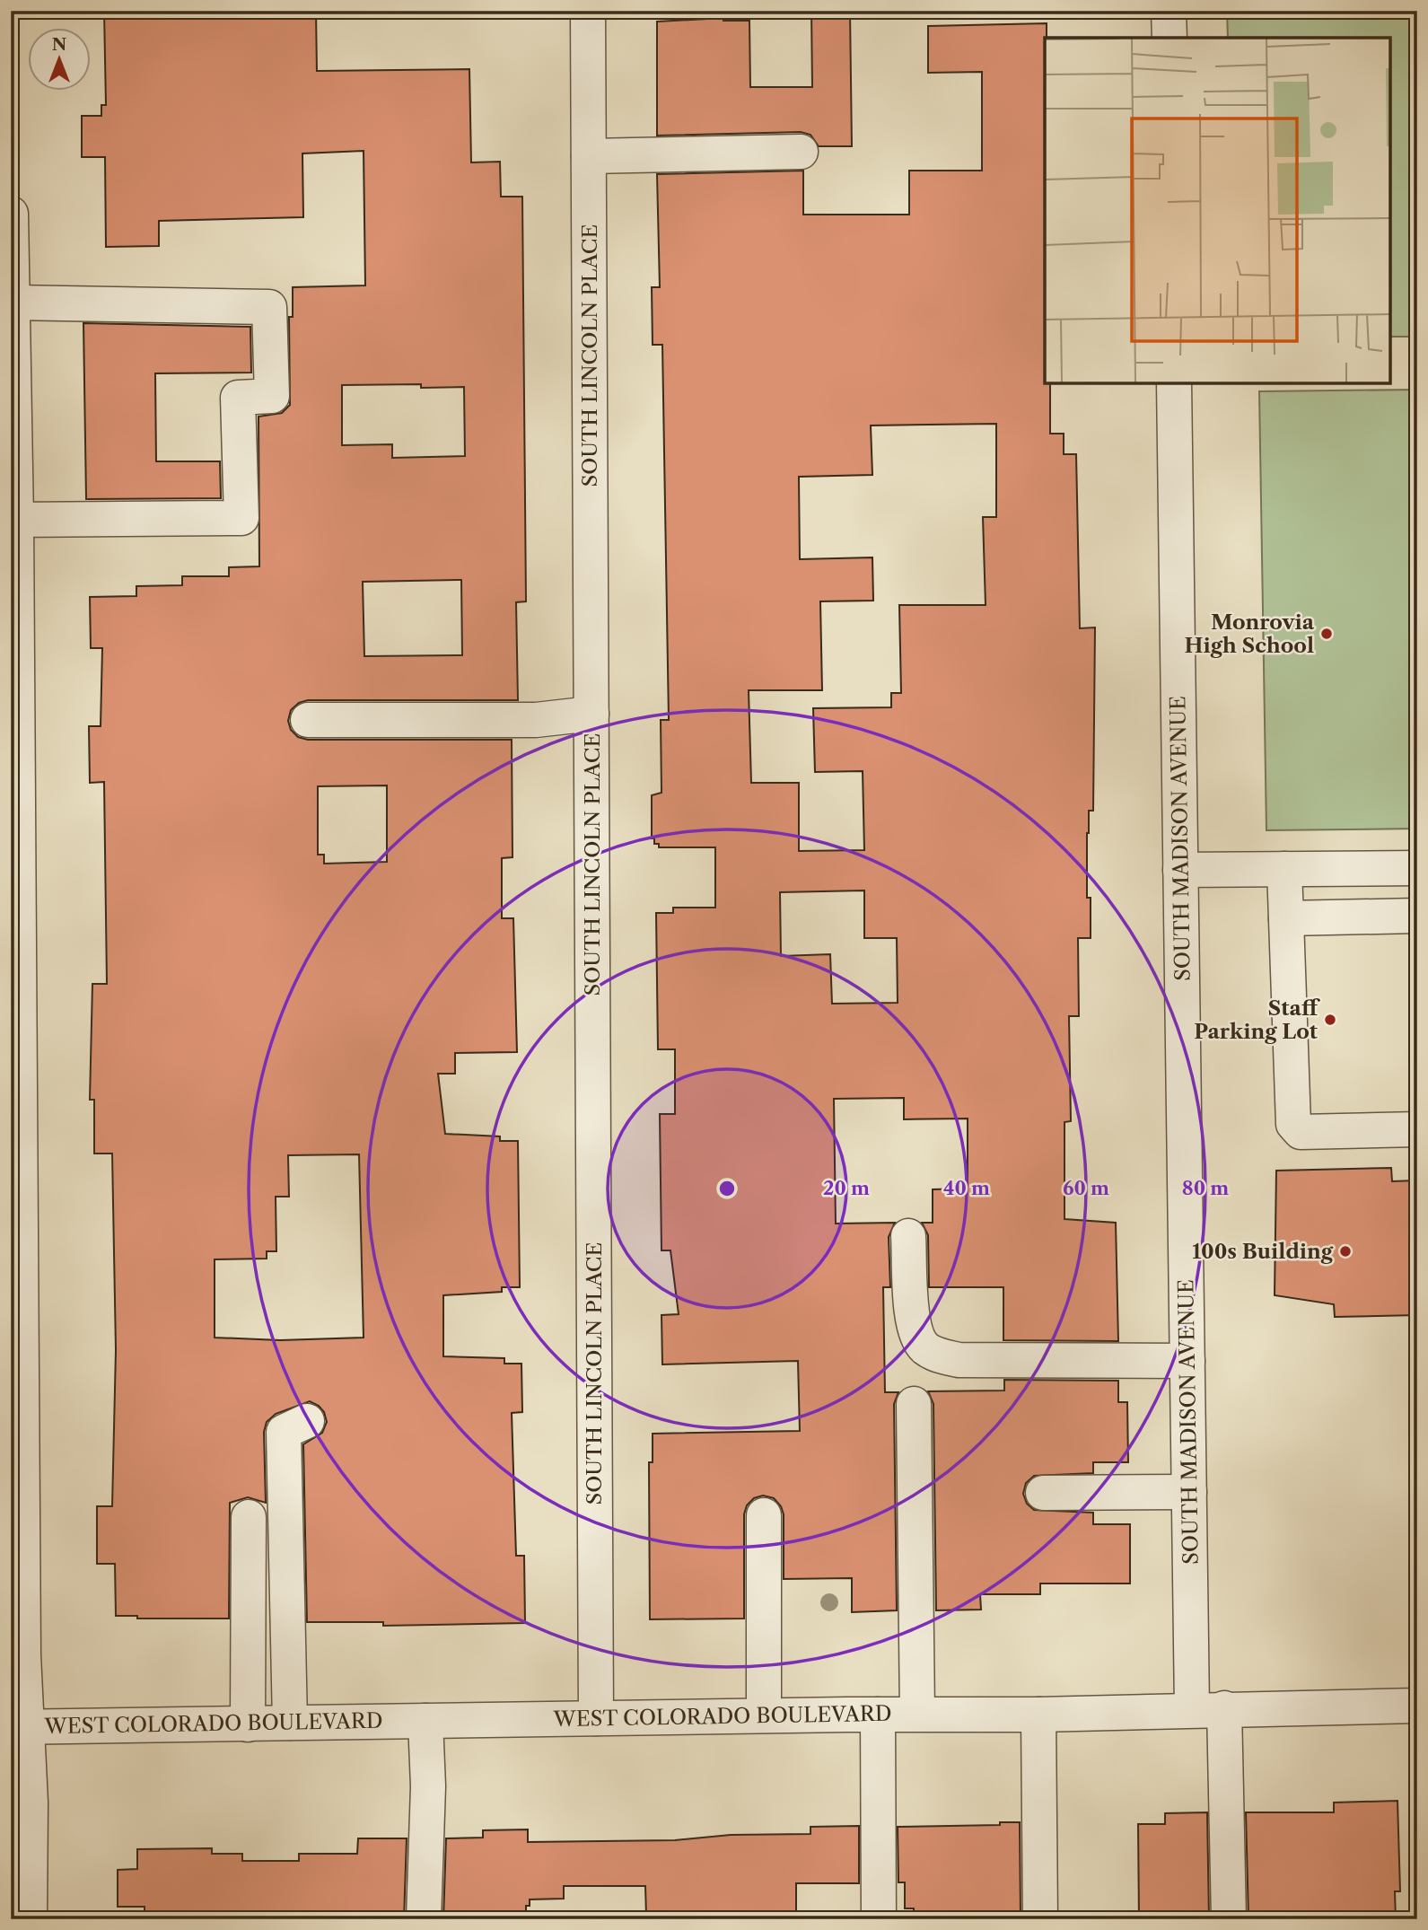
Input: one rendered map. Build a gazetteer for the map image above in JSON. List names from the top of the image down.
{
  "streets": {
    "street": ["SOUTH LINCOLN PLACE", "SOUTH MADISON AVENUE", "WEST COLORADO BOULEVARD"]
  },
  "crossings": [
    ["SOUTH LINCOLN PLACE", "WEST COLORADO BOULEVARD"],
    ["SOUTH MADISON AVENUE", "WEST COLORADO BOULEVARD"]
  ],
  "places": ["Monrovia High School", "Staff Parking Lot", "100s Building"],
  "north": "top",
  "rings": [
    "20 m",
    "40 m",
    "60 m",
    "80 m"
  ]
}
